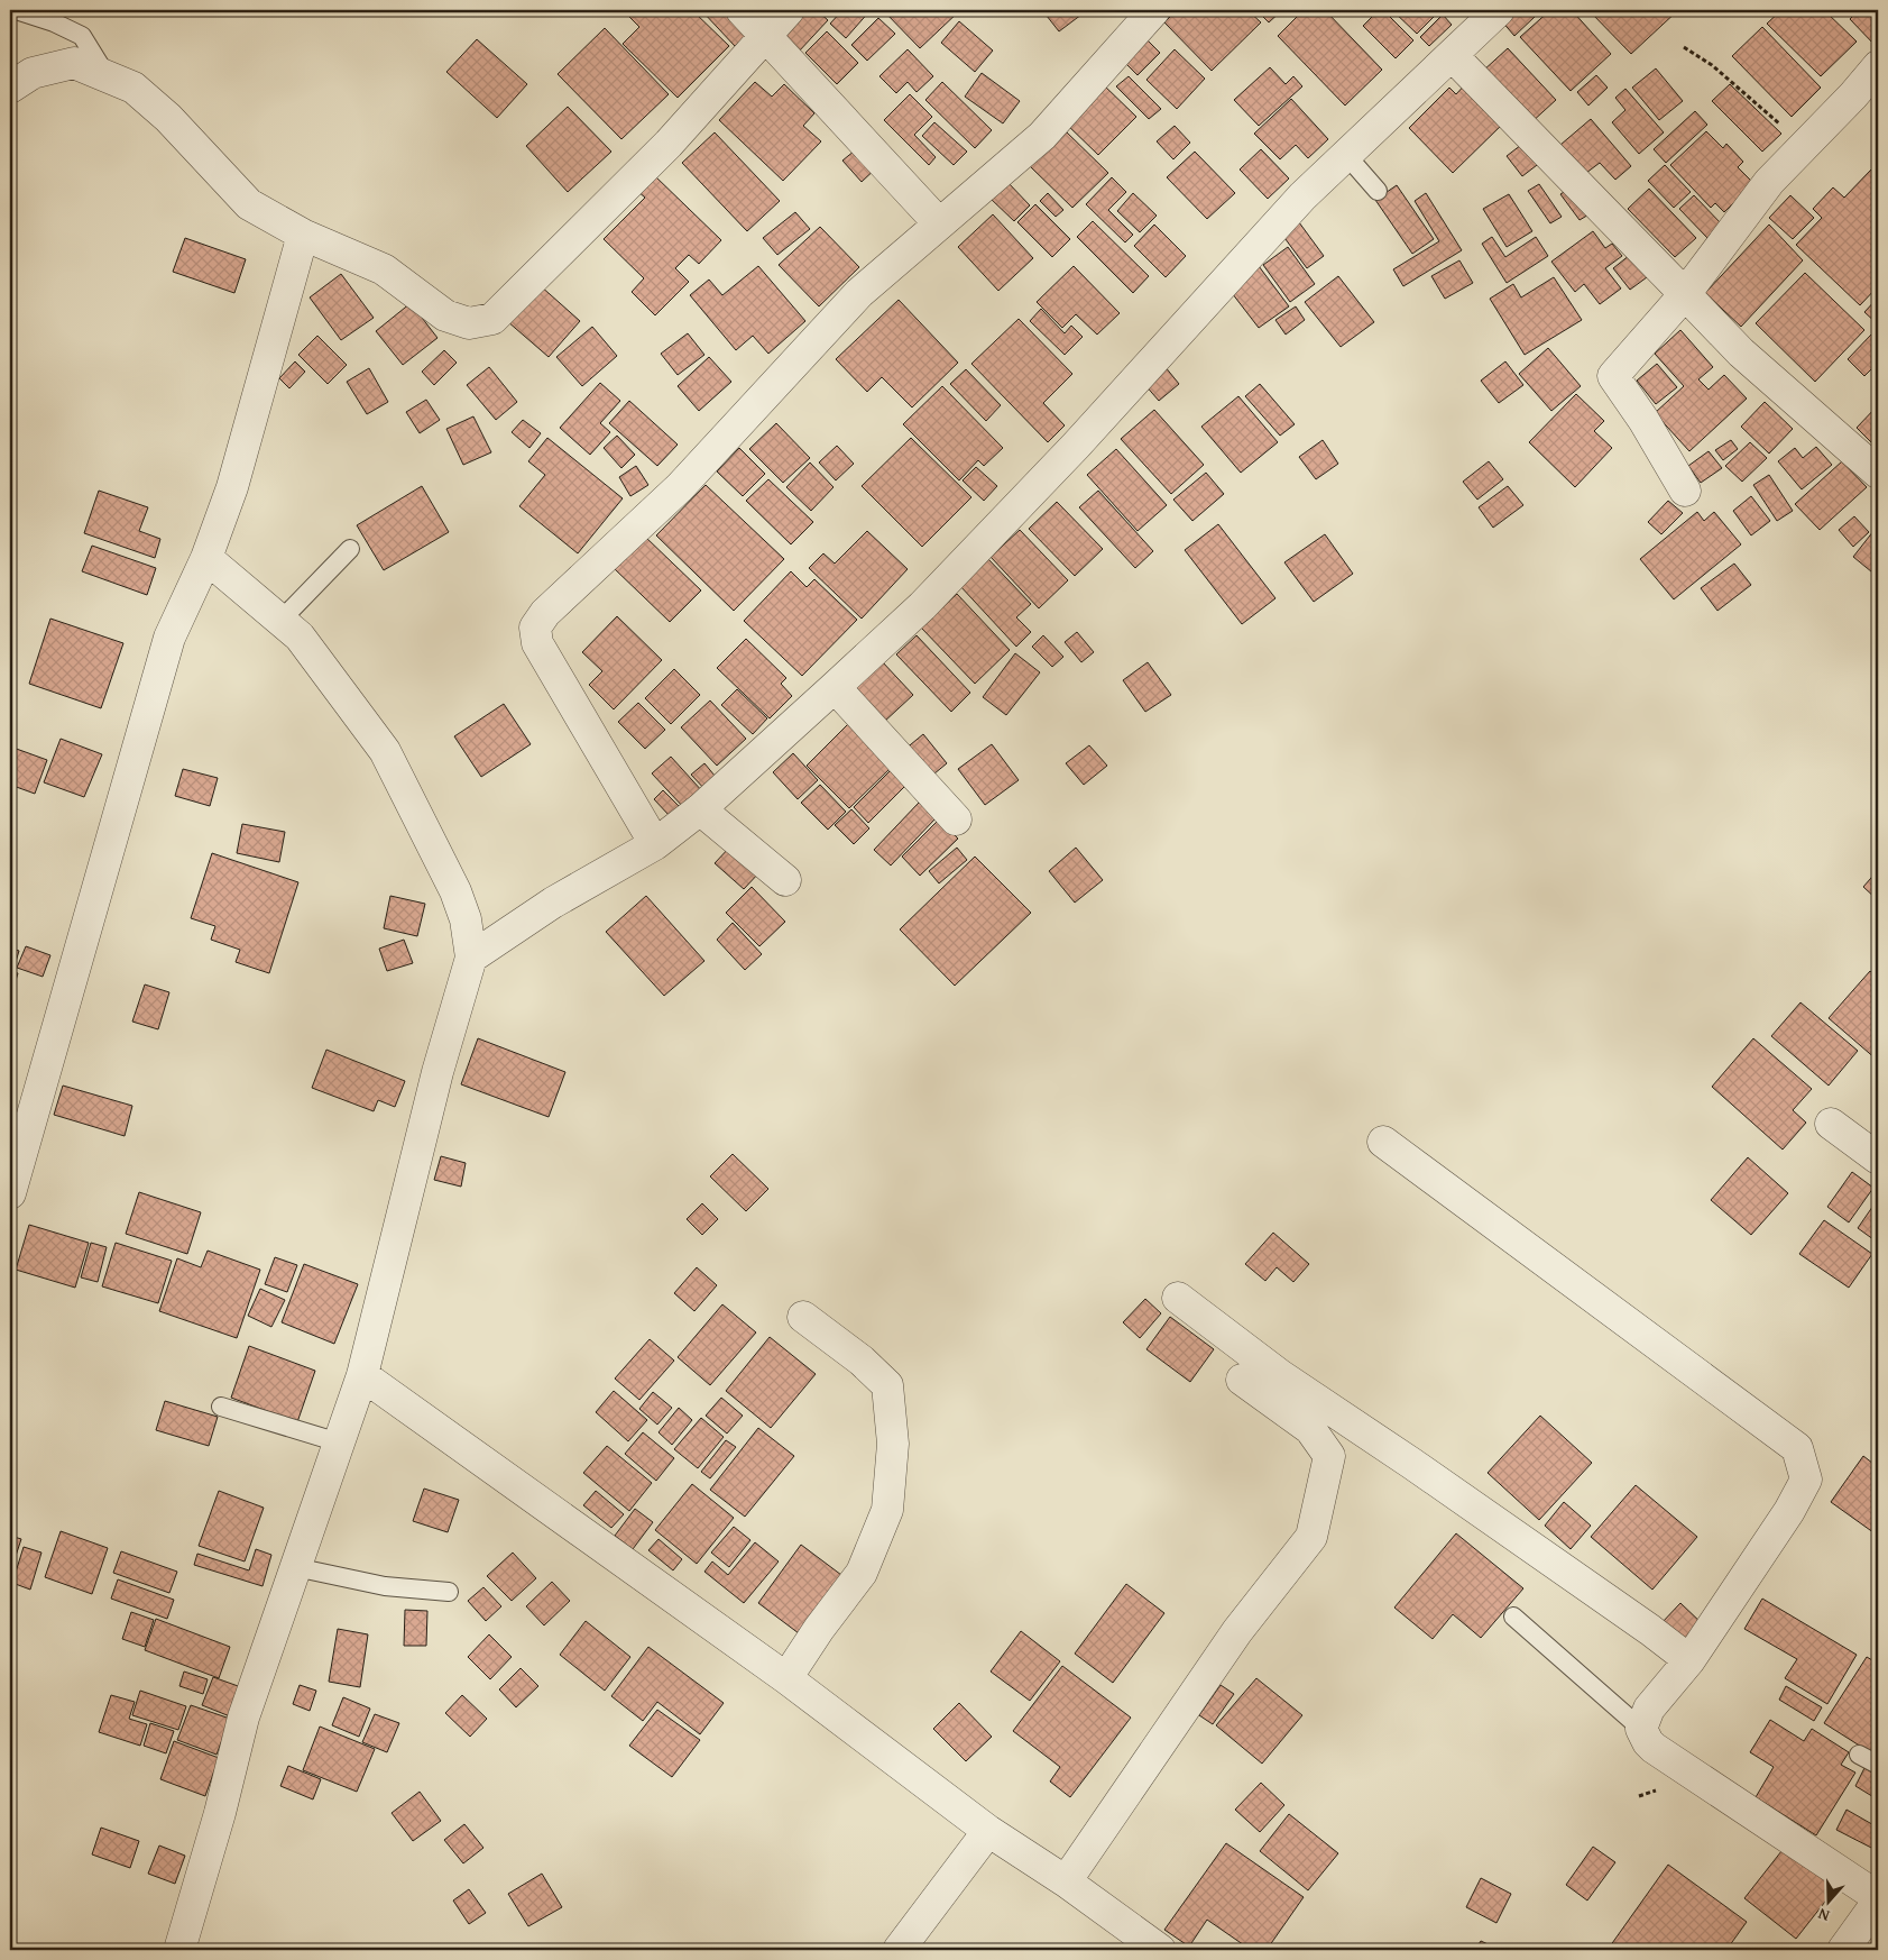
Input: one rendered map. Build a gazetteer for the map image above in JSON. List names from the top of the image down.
{
  "north": "bottom"
}
